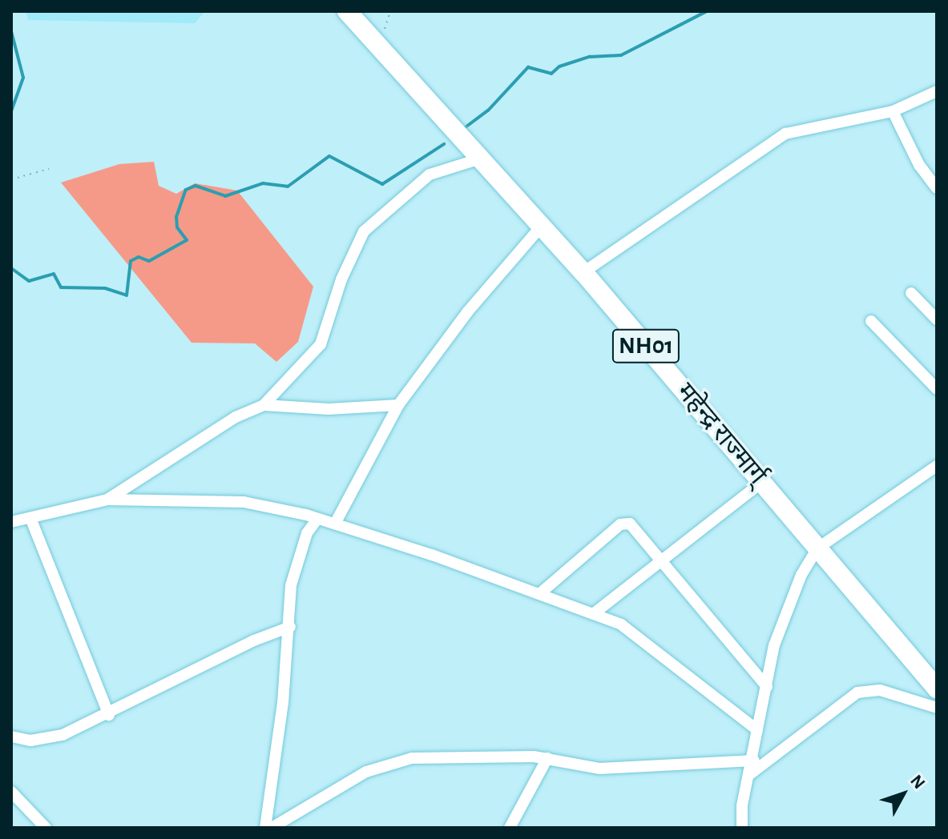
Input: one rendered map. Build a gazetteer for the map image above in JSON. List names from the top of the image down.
{
  "streets": {
    "highway": ["NH01", "महेन्द्र राज्मार्ग्"]
  },
  "north": "top right"
}
